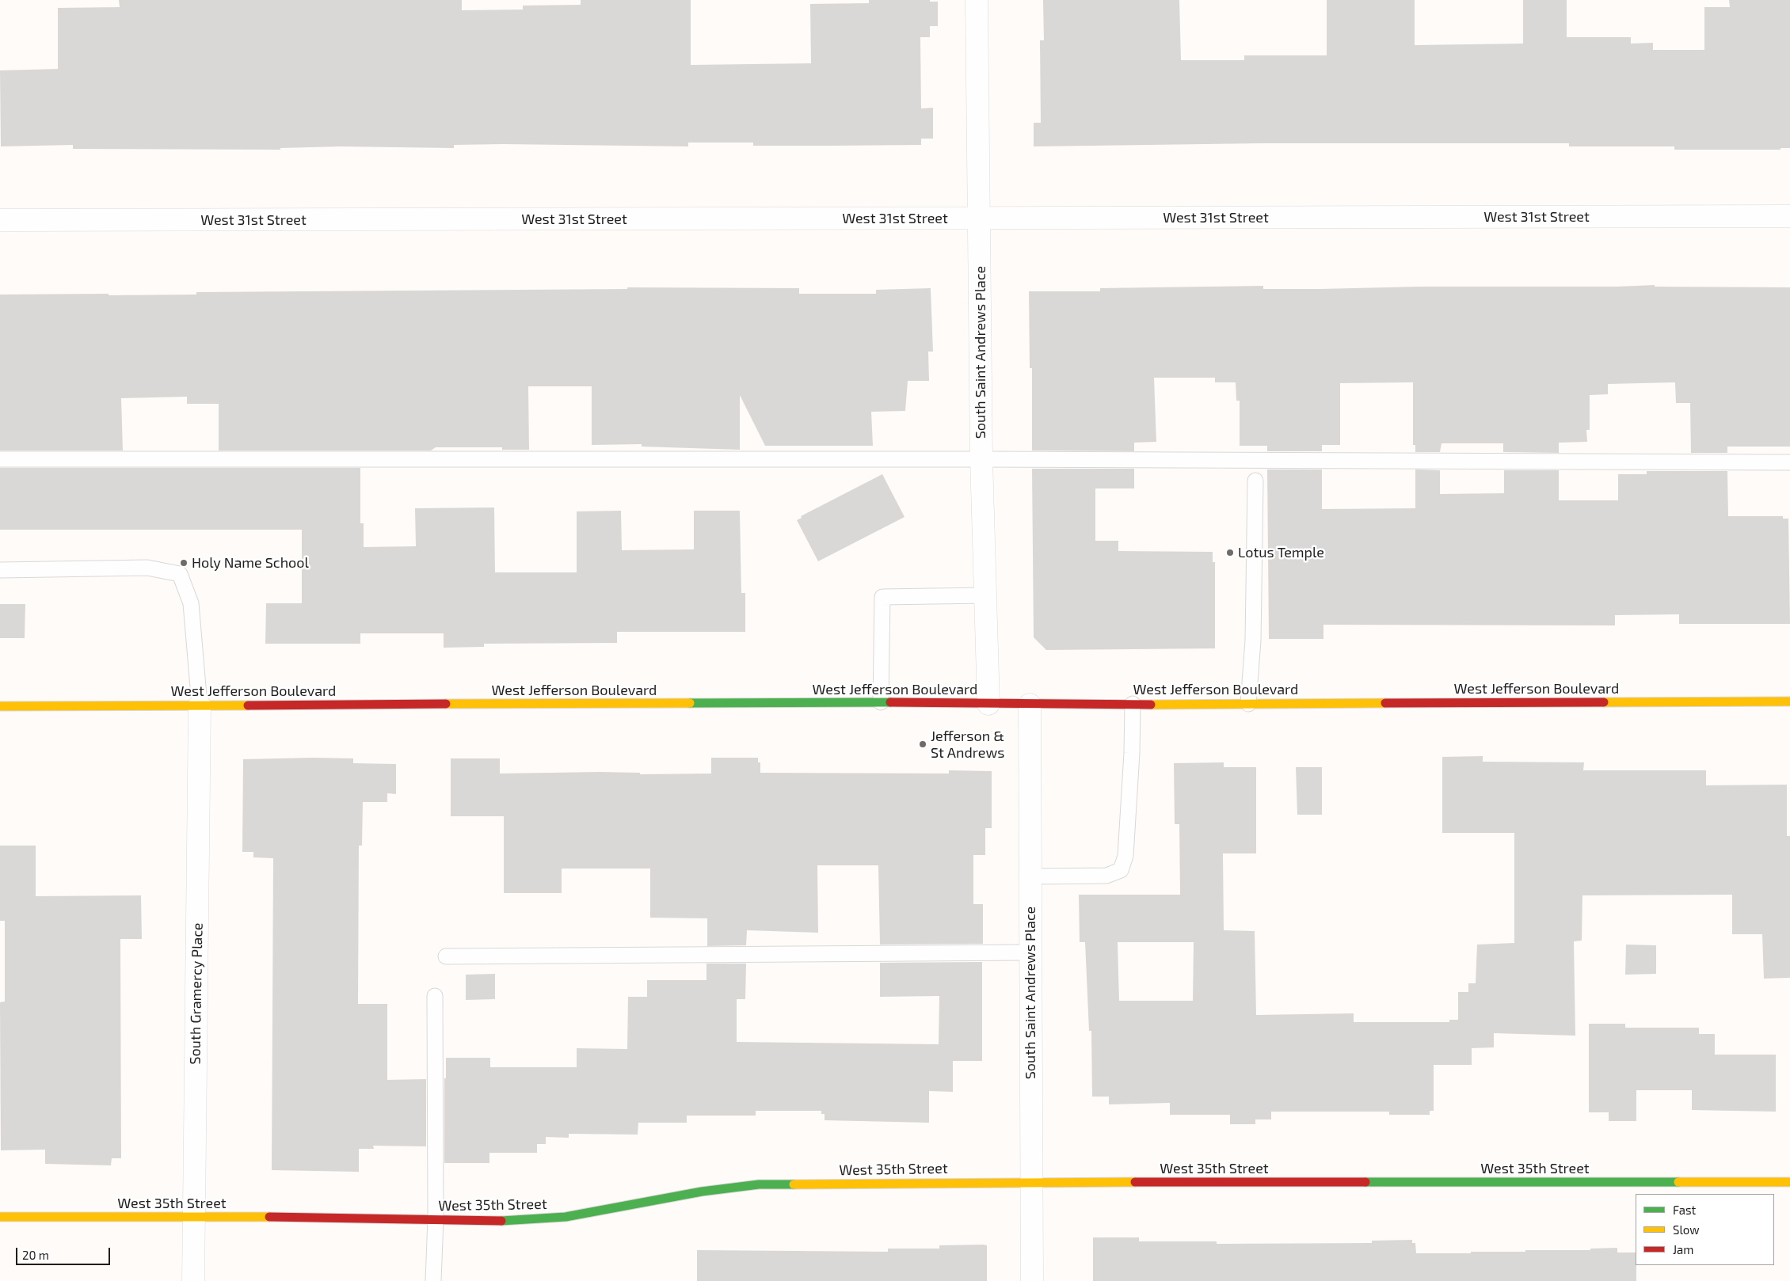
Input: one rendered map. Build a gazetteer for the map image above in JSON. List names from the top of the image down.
{
  "streets": {
    "main road": ["West Jefferson Boulevard", "West 35th Street"],
    "street": ["West 31st Street", "South Saint Andrews Place", "South Gramercy Place"]
  },
  "crossings": [
    ["West 31st Street", "South Saint Andrews Place"],
    ["South Saint Andrews Place", "West Jefferson Boulevard"],
    ["South Saint Andrews Place", "West 35th Street"],
    ["West Jefferson Boulevard", "South Gramercy Place"],
    ["South Gramercy Place", "West 35th Street"]
  ],
  "places": ["Lotus Temple", "Holy Name School", "Jefferson & St Andrews"],
  "legend": ["Fast", "Slow", "Jam"],
  "scale_bar": "20 m"
}
